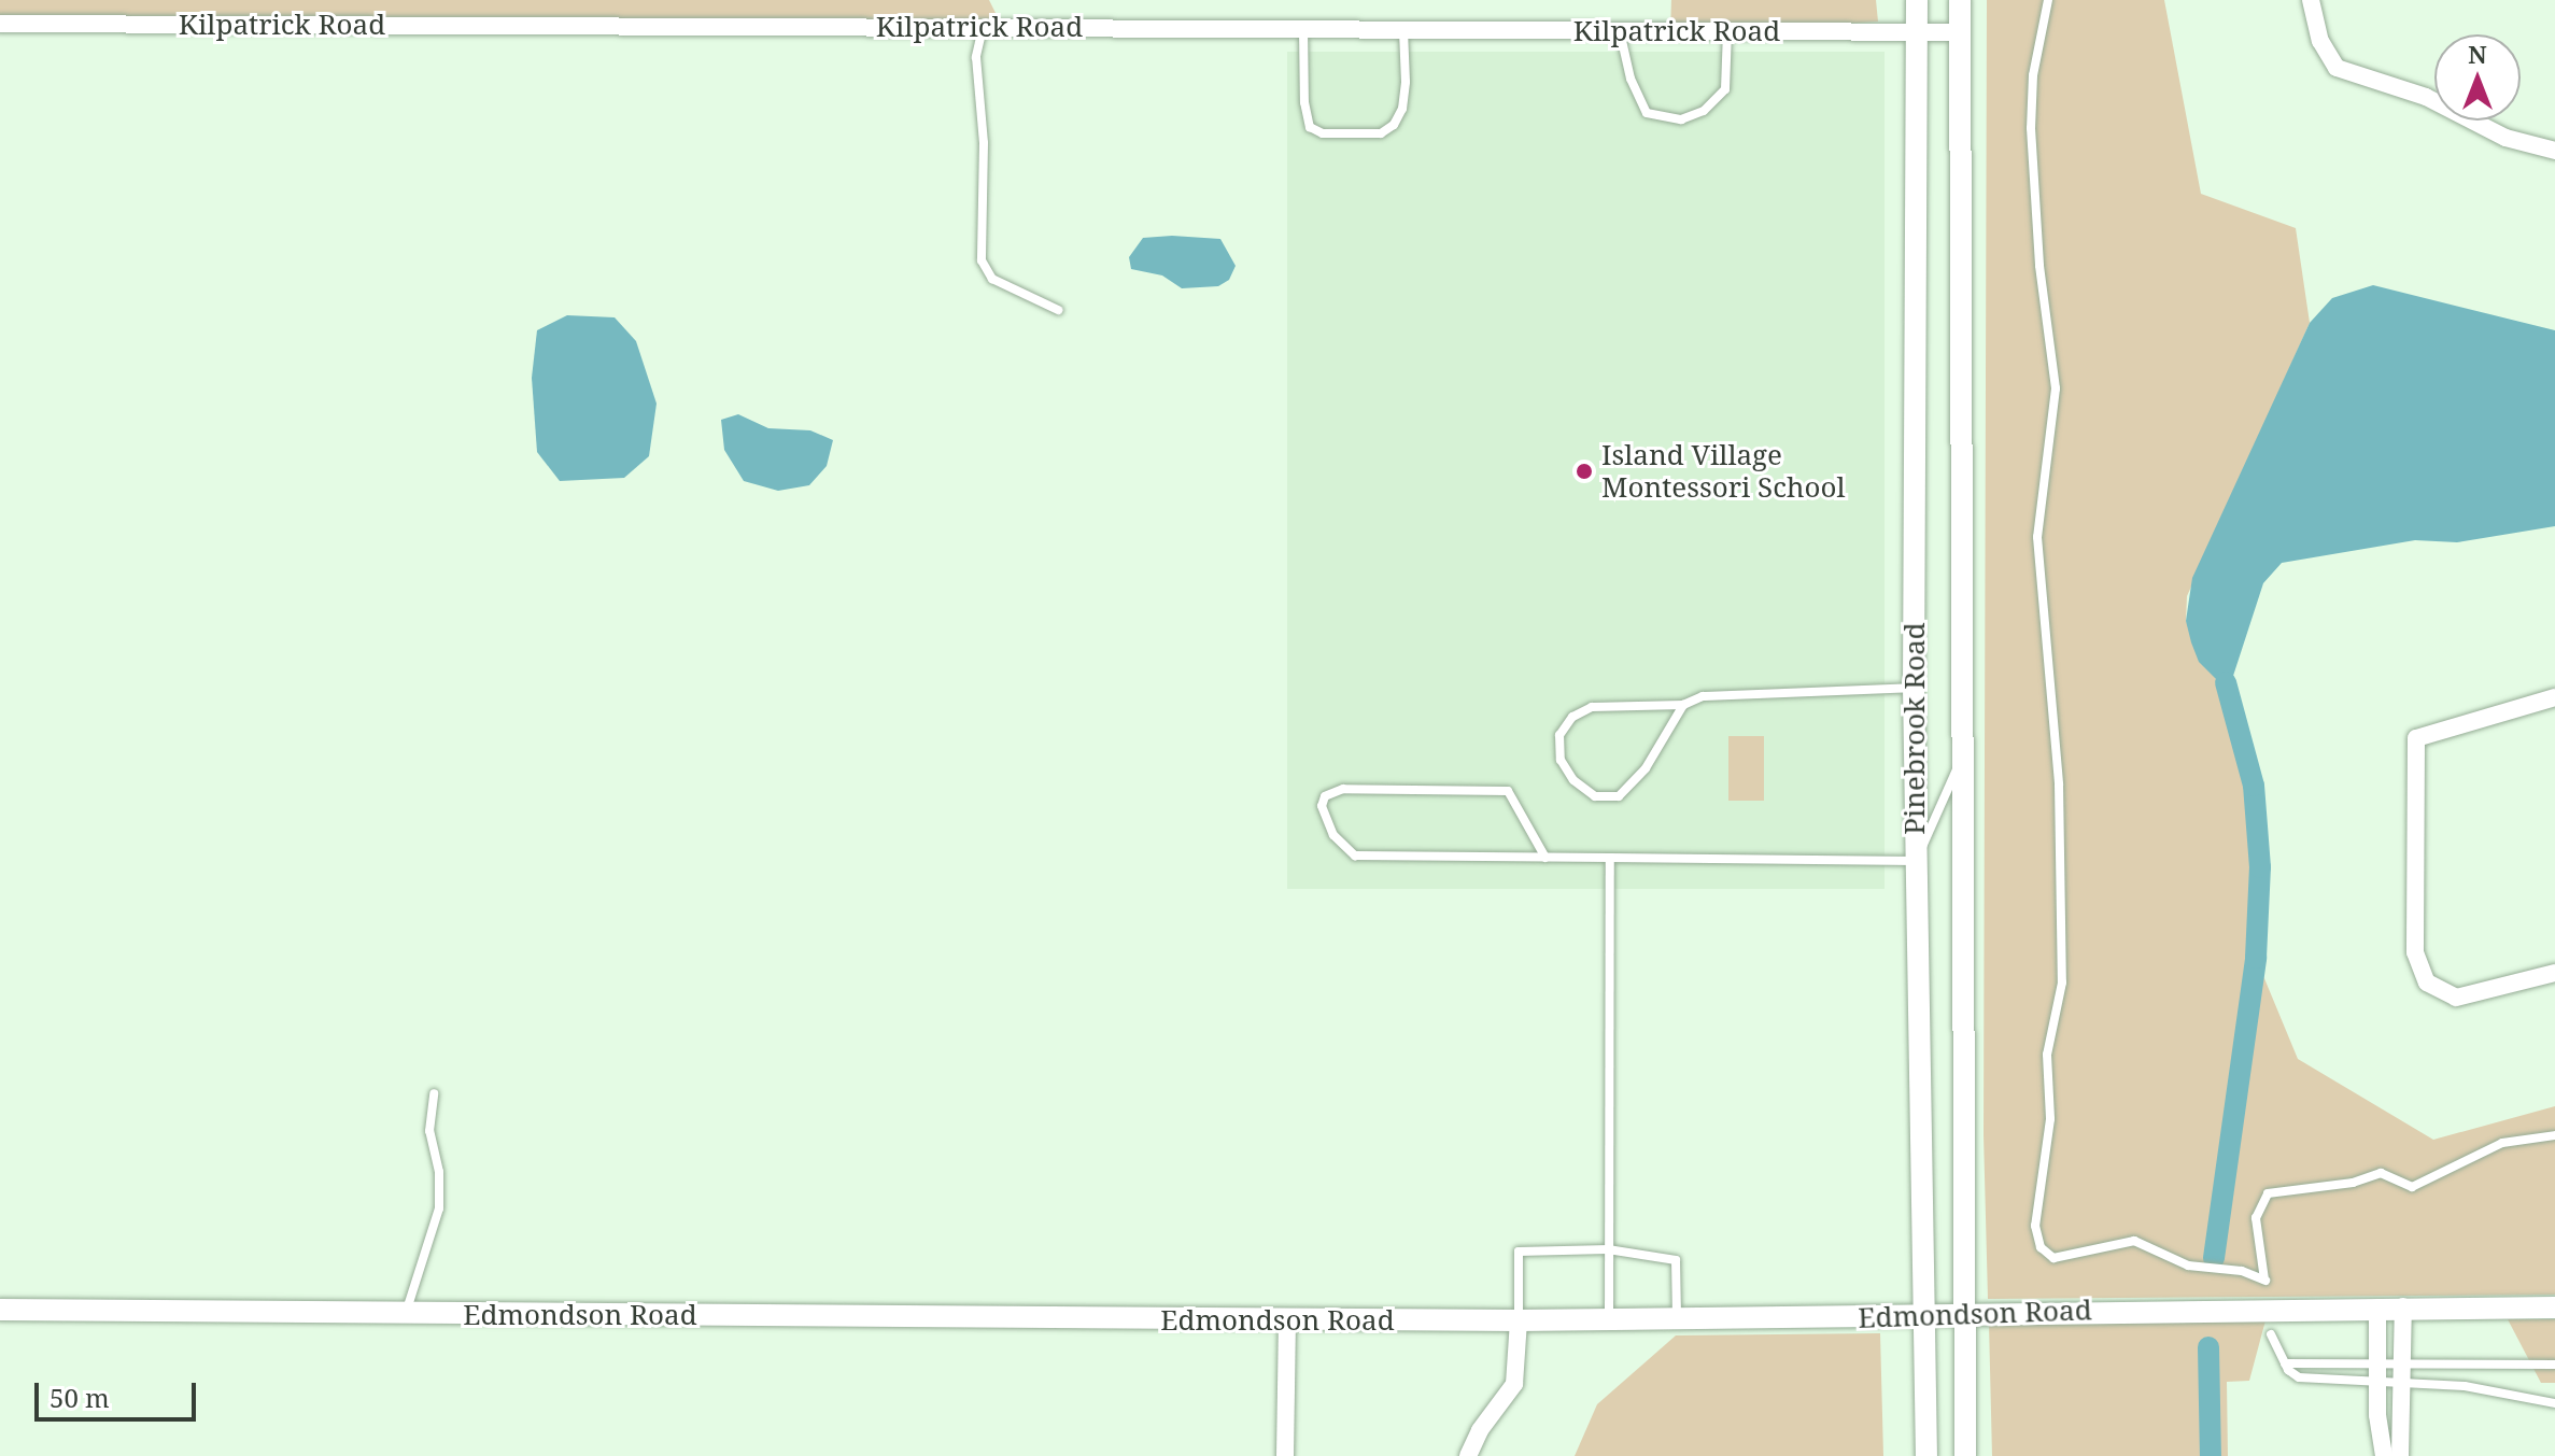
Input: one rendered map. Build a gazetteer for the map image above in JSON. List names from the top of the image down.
{
  "streets": {
    "street": ["Kilpatrick Road", "Pinebrook Road", "Edmondson Road"]
  },
  "crossings": [
    ["Kilpatrick Road", "Pinebrook Road"],
    ["Pinebrook Road", "Edmondson Road"]
  ],
  "places": ["Island Village Montessori School"],
  "scale_bar": "50 m",
  "north": "top"
}
